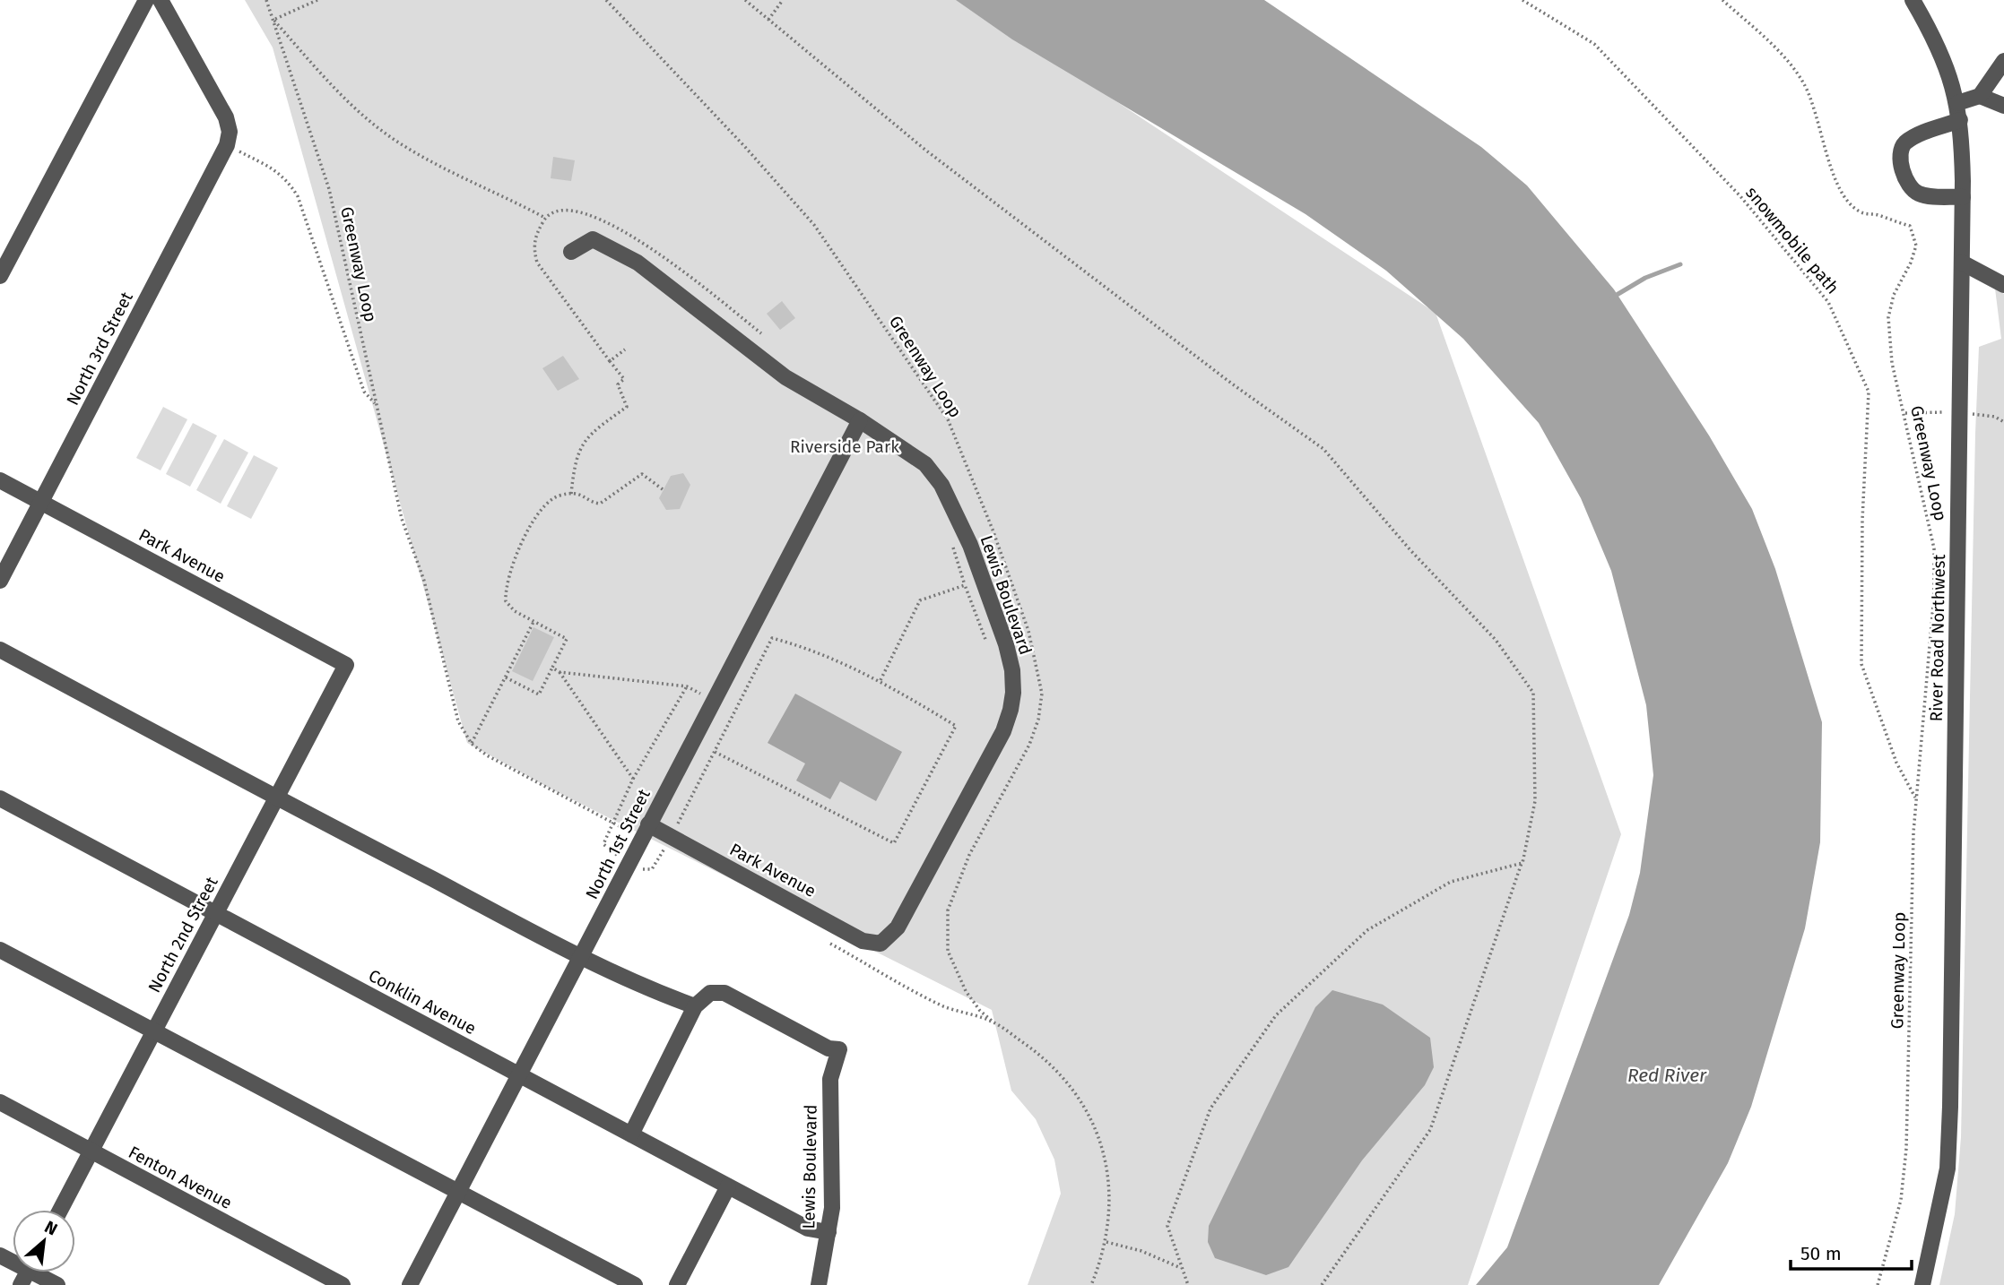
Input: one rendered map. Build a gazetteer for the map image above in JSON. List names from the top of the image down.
{
  "streets": {
    "street": [
      "North 3rd Street",
      "Park Avenue",
      "Lewis Boulevard",
      "River Road Northwest",
      "North 1st Street",
      "North 2nd Street",
      "Conklin Avenue",
      "Fenton Avenue"
    ],
    "path": ["snowmobile path", "Greenway Loop"]
  },
  "crossings": [
    ["snowmobile path", "Greenway Loop"],
    ["North 3rd Street", "Park Avenue"],
    ["Park Avenue", "Lewis Boulevard"],
    ["Park Avenue", "North 1st Street"],
    ["Park Avenue", "North 2nd Street"],
    ["Lewis Boulevard", "North 1st Street"],
    ["Lewis Boulevard", "Conklin Avenue"],
    ["North 1st Street", "Conklin Avenue"],
    ["North 2nd Street", "Conklin Avenue"],
    ["North 2nd Street", "Fenton Avenue"]
  ],
  "water": ["Red River"],
  "parks": ["Riverside Park"],
  "scale_bar": "50 m",
  "north": "top right"
}
